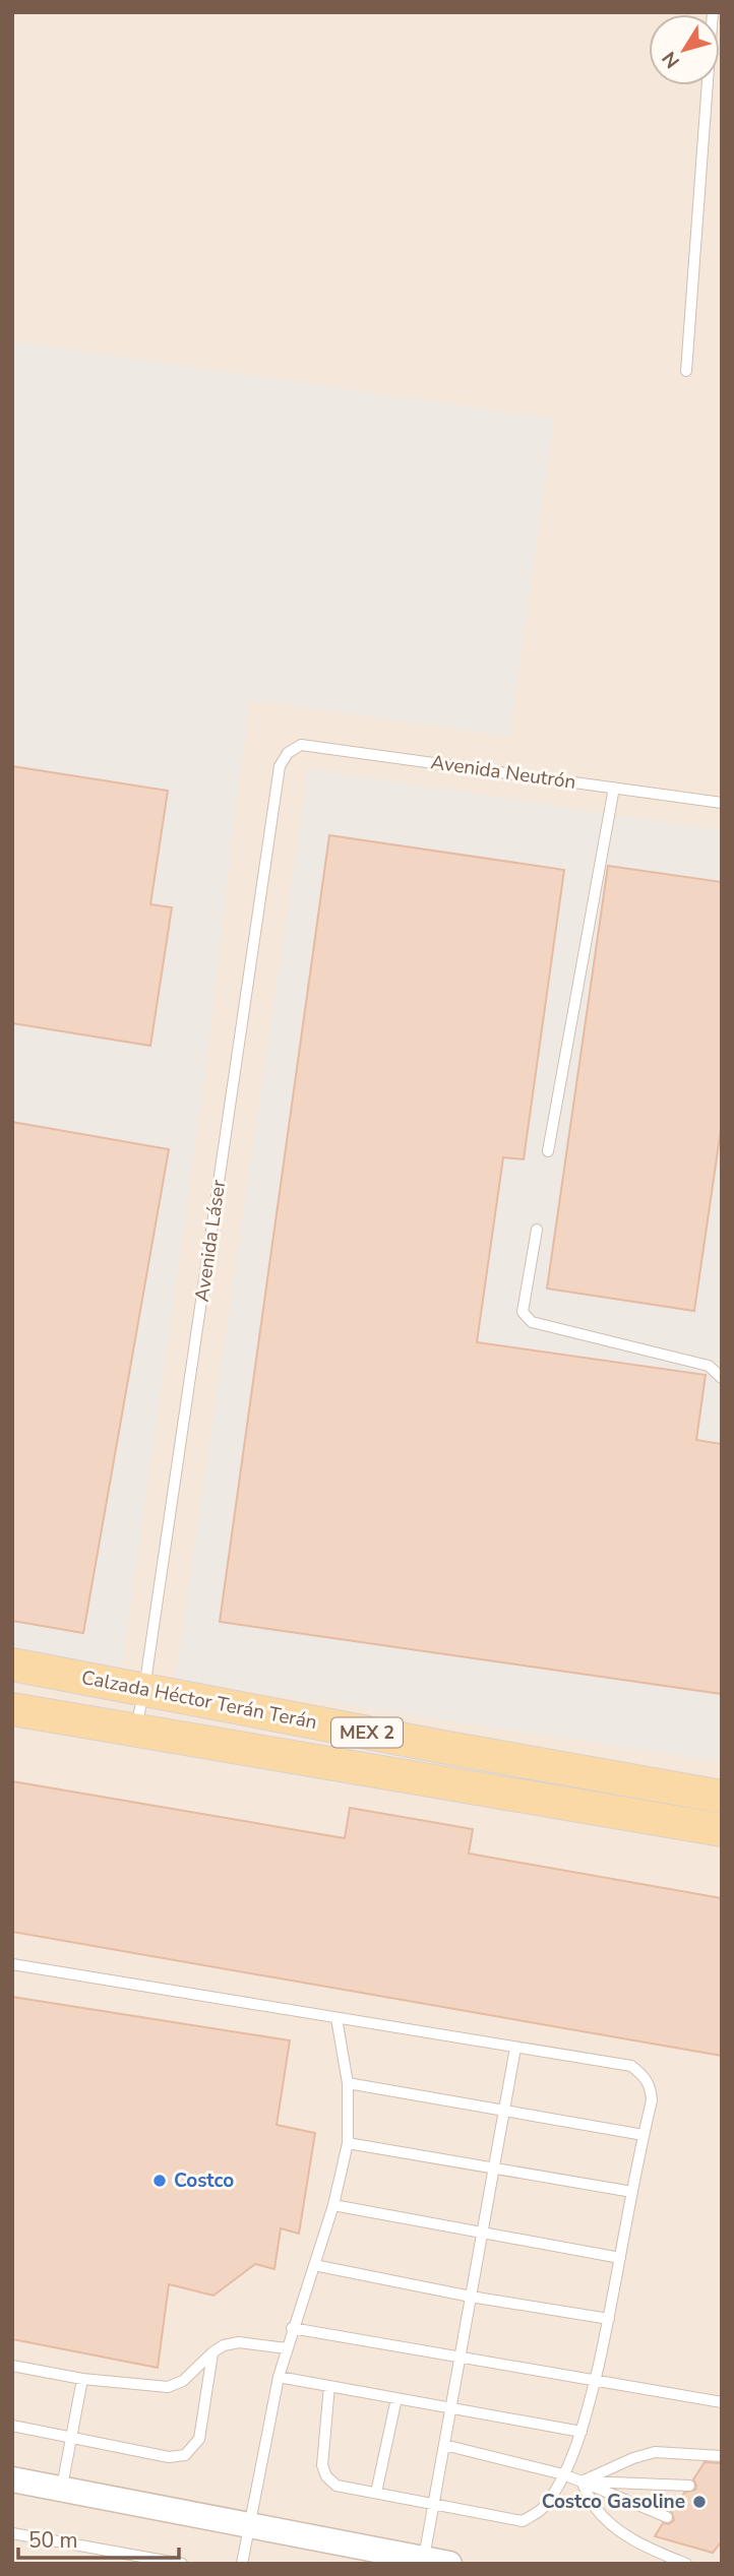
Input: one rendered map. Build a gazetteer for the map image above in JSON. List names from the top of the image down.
{
  "streets": {
    "main road": ["Calzada Héctor Terán Terán", "MEX 2"],
    "lane": ["Avenida Neutrón", "Avenida Láser"]
  },
  "crossings": [
    ["Avenida Neutrón", "Avenida Láser"],
    ["Avenida Láser", "Calzada Héctor Terán Terán"]
  ],
  "places": ["Costco", "Costco Gasoline"],
  "scale_bar": "50 m",
  "north": "bottom left"
}
